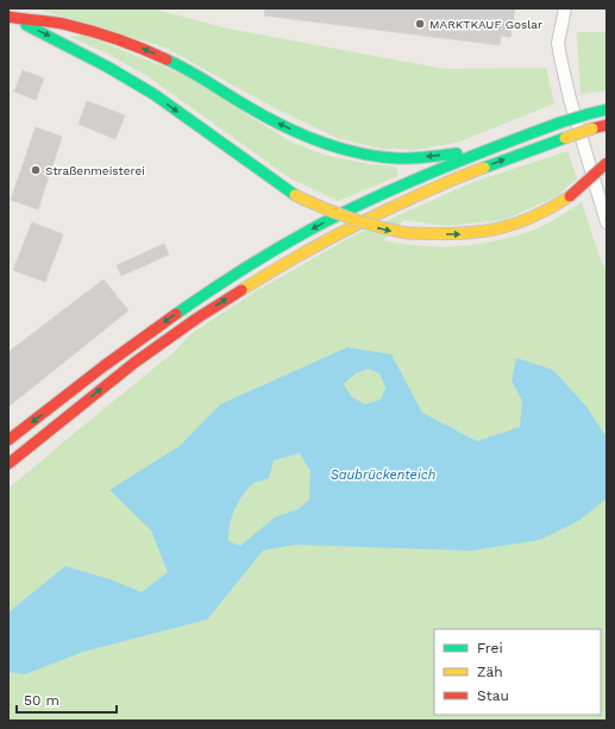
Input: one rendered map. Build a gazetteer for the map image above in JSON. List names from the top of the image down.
{
  "water": ["Saubrückenteich"],
  "places": ["MARKTKAUF Goslar", "Straßenmeisterei"],
  "legend": ["Frei", "Zäh", "Stau"],
  "scale_bar": "50 m"
}
